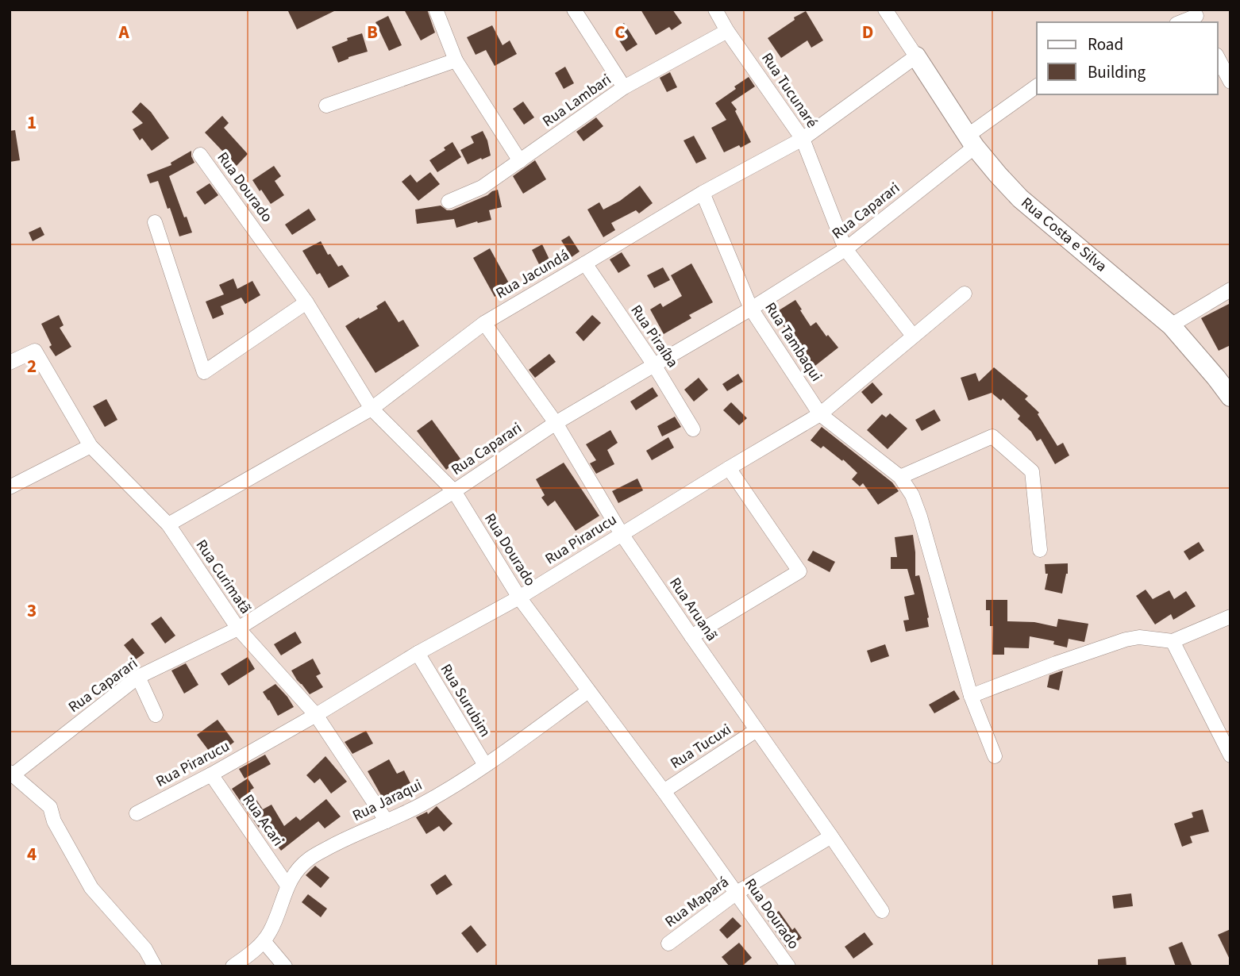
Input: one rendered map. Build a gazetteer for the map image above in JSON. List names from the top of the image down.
{
  "streets": {
    "street": [
      "Rua Tucunaré",
      "Rua Lambari",
      "Rua Dourado",
      "Rua Caparari",
      "Rua Costa e Silva",
      "Rua Jacundá",
      "Rua Piraíba",
      "Rua Tambaqui",
      "Rua Pirarucu",
      "Rua Curimatã",
      "Rua Aruanã",
      "Rua Surubim",
      "Rua Tucuxi",
      "Rua Jaraqui",
      "Rua Acari",
      "Rua Mapará"
    ]
  },
  "crossings": [
    ["Rua Tucunaré", "Rua Lambari"],
    ["Rua Tucunaré", "Rua Caparari"],
    ["Rua Tucunaré", "Rua Jacundá"],
    ["Rua Tucunaré", "Rua Pirarucu"],
    ["Rua Dourado", "Rua Caparari"],
    ["Rua Dourado", "Rua Jacundá"],
    ["Rua Dourado", "Rua Pirarucu"],
    ["Rua Dourado", "Rua Tucuxi"],
    ["Rua Dourado", "Rua Jaraqui"],
    ["Rua Dourado", "Rua Mapará"],
    ["Rua Caparari", "Rua Costa e Silva"],
    ["Rua Caparari", "Rua Piraíba"],
    ["Rua Caparari", "Rua Tambaqui"],
    ["Rua Caparari", "Rua Curimatã"],
    ["Rua Caparari", "Rua Aruanã"],
    ["Rua Costa e Silva", "Rua Jacundá"],
    ["Rua Jacundá", "Rua Piraíba"],
    ["Rua Jacundá", "Rua Tambaqui"],
    ["Rua Jacundá", "Rua Curimatã"],
    ["Rua Jacundá", "Rua Aruanã"],
    ["Rua Tambaqui", "Rua Pirarucu"],
    ["Rua Pirarucu", "Rua Curimatã"],
    ["Rua Pirarucu", "Rua Aruanã"],
    ["Rua Pirarucu", "Rua Surubim"],
    ["Rua Pirarucu", "Rua Acari"],
    ["Rua Curimatã", "Rua Jaraqui"],
    ["Rua Aruanã", "Rua Tucuxi"],
    ["Rua Aruanã", "Rua Mapará"],
    ["Rua Surubim", "Rua Jaraqui"],
    ["Rua Jaraqui", "Rua Acari"]
  ],
  "legend": ["Road", "Building"],
  "grid": {
    "columns": [
      "A",
      "B",
      "C",
      "D"
    ],
    "rows": [
      "1",
      "2",
      "3",
      "4"
    ]
  }
}
